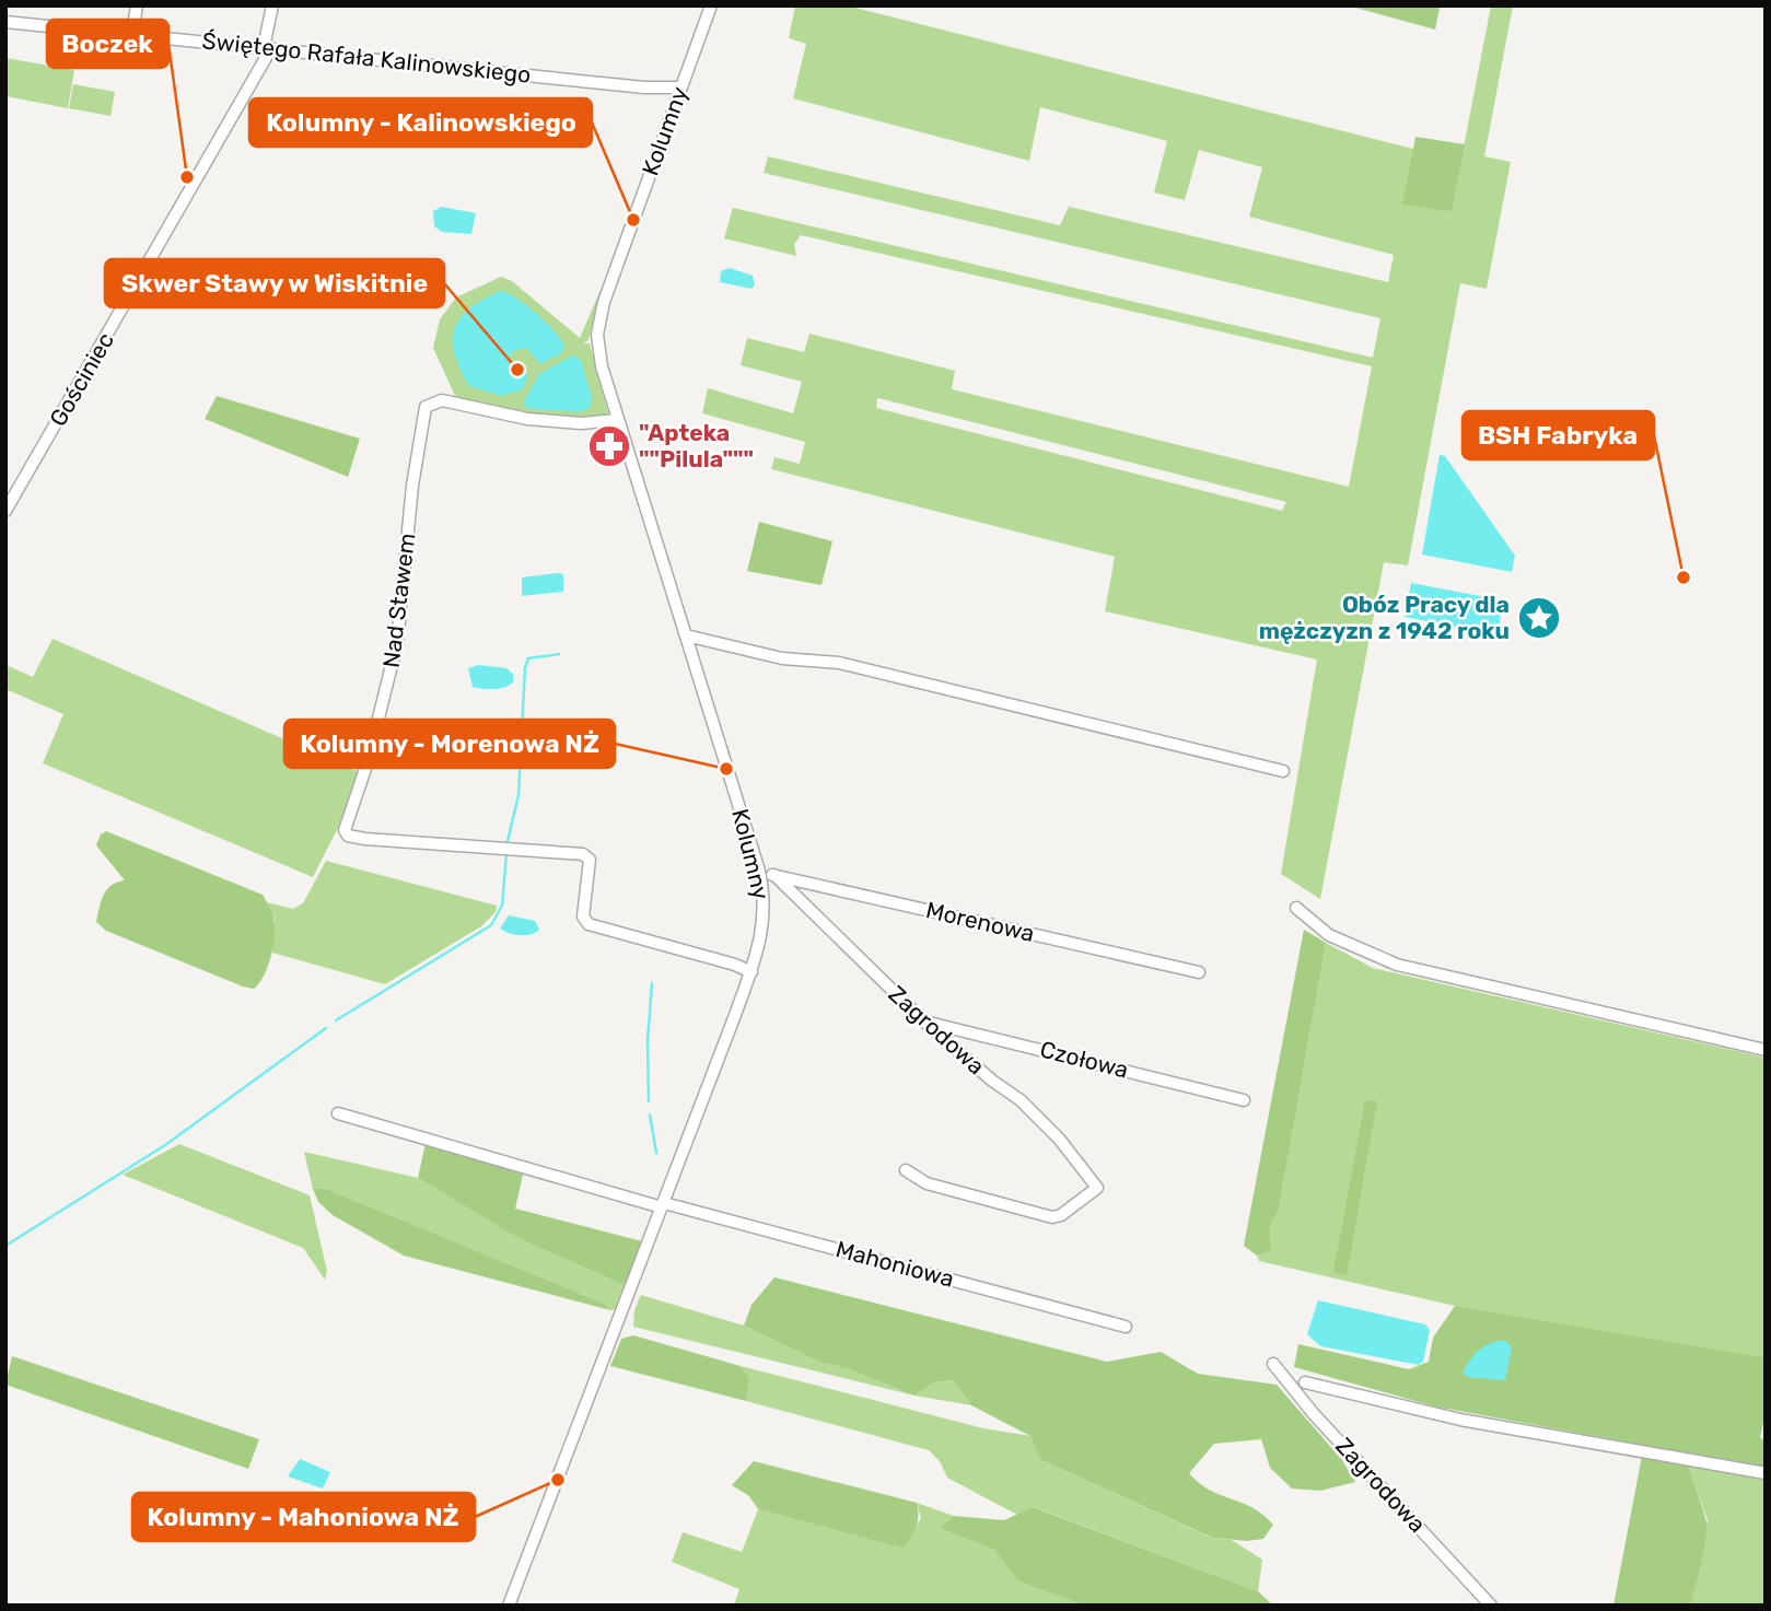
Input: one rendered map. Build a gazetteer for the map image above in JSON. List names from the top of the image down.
{
  "streets": {
    "street": [
      "Świętego Rafała Kalinowskiego",
      "Kolumny",
      "Gościniec",
      "Nad Stawem",
      "Morenowa",
      "Zagrodowa",
      "Czołowa",
      "Mahoniowa"
    ]
  },
  "crossings": [
    ["Świętego Rafała Kalinowskiego", "Kolumny"],
    ["Świętego Rafała Kalinowskiego", "Gościniec"],
    ["Kolumny", "Nad Stawem"],
    ["Kolumny", "Morenowa"],
    ["Kolumny", "Mahoniowa"],
    ["Morenowa", "Zagrodowa"],
    ["Zagrodowa", "Czołowa"]
  ],
  "places": {
    "other": [
      "Boczek",
      "Kolumny - Kalinowskiego",
      "Skwer Stawy w Wiskitnie",
      "BSH Fabryka",
      "Kolumny - Morenowa NŻ",
      "Kolumny - Mahoniowa NŻ"
    ],
    "pharmacy": ["\"Apteka \"\"Pilula\"\"\""],
    "place": ["Obóz Pracy dla mężczyzn z 1942 roku"]
  }
}
